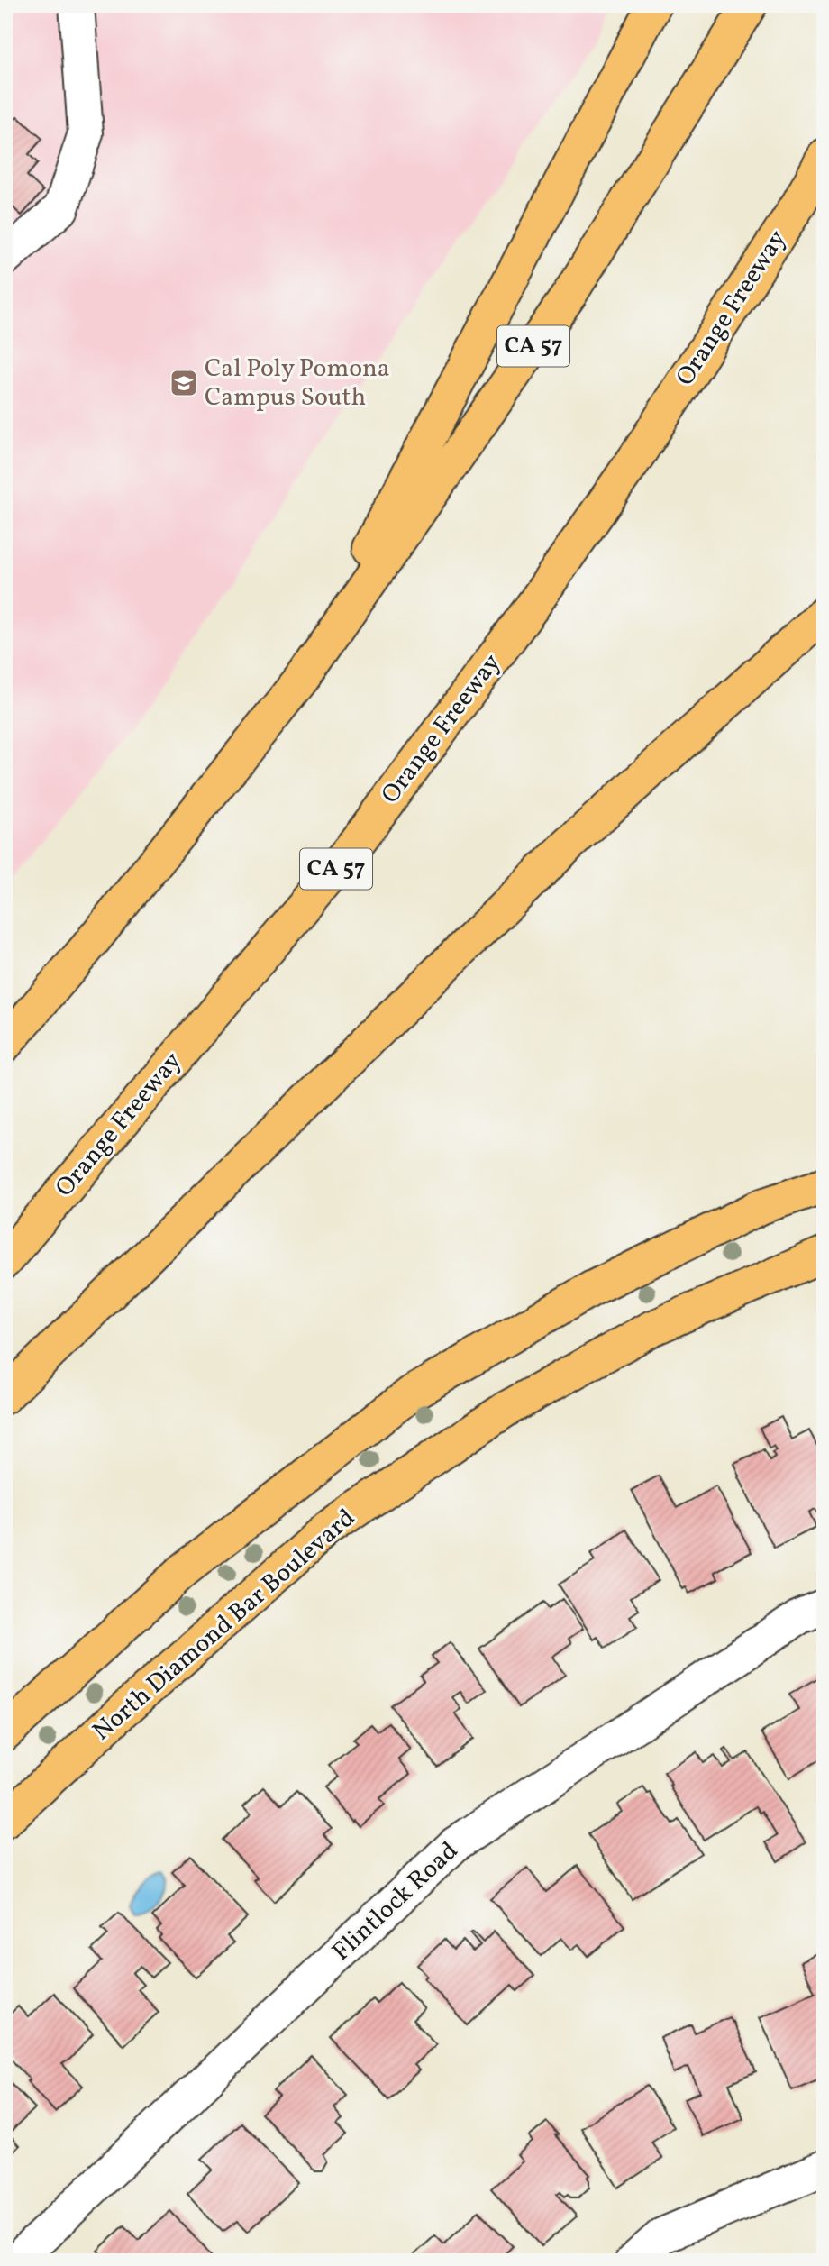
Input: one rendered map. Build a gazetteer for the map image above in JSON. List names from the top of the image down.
{
  "streets": {
    "main road": ["Orange Freeway", "CA 57", "North Diamond Bar Boulevard"],
    "street": ["Flintlock Road"]
  },
  "places": {
    "school or university": ["Cal Poly Pomona Campus South"]
  }
}
